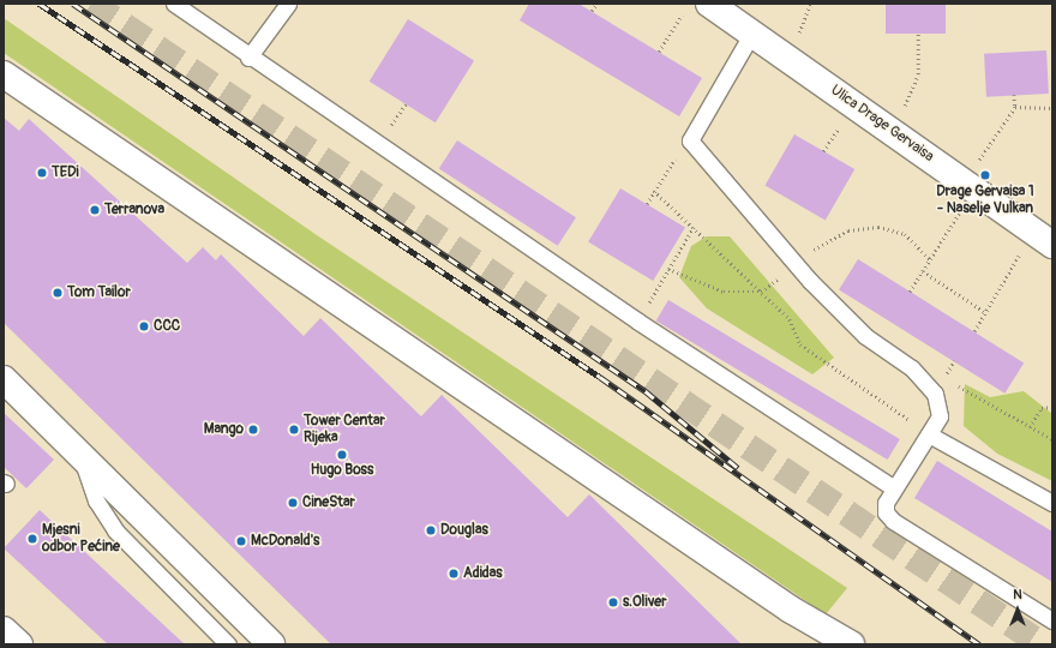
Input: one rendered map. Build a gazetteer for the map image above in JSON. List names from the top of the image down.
{
  "streets": {
    "street": ["Ulica Drage Gervaisa"]
  },
  "places": [
    "TEDi",
    "Drage Gervaisa 1 - Naselje Vulkan",
    "Terranova",
    "Tom Tailor",
    "CCC",
    "Mango",
    "Tower Centar Rijeka",
    "Hugo Boss",
    "CineStar",
    "Douglas",
    "Mjesni odbor Pećine",
    "McDonald's",
    "Adidas",
    "s.Oliver"
  ],
  "north": "top"
}
